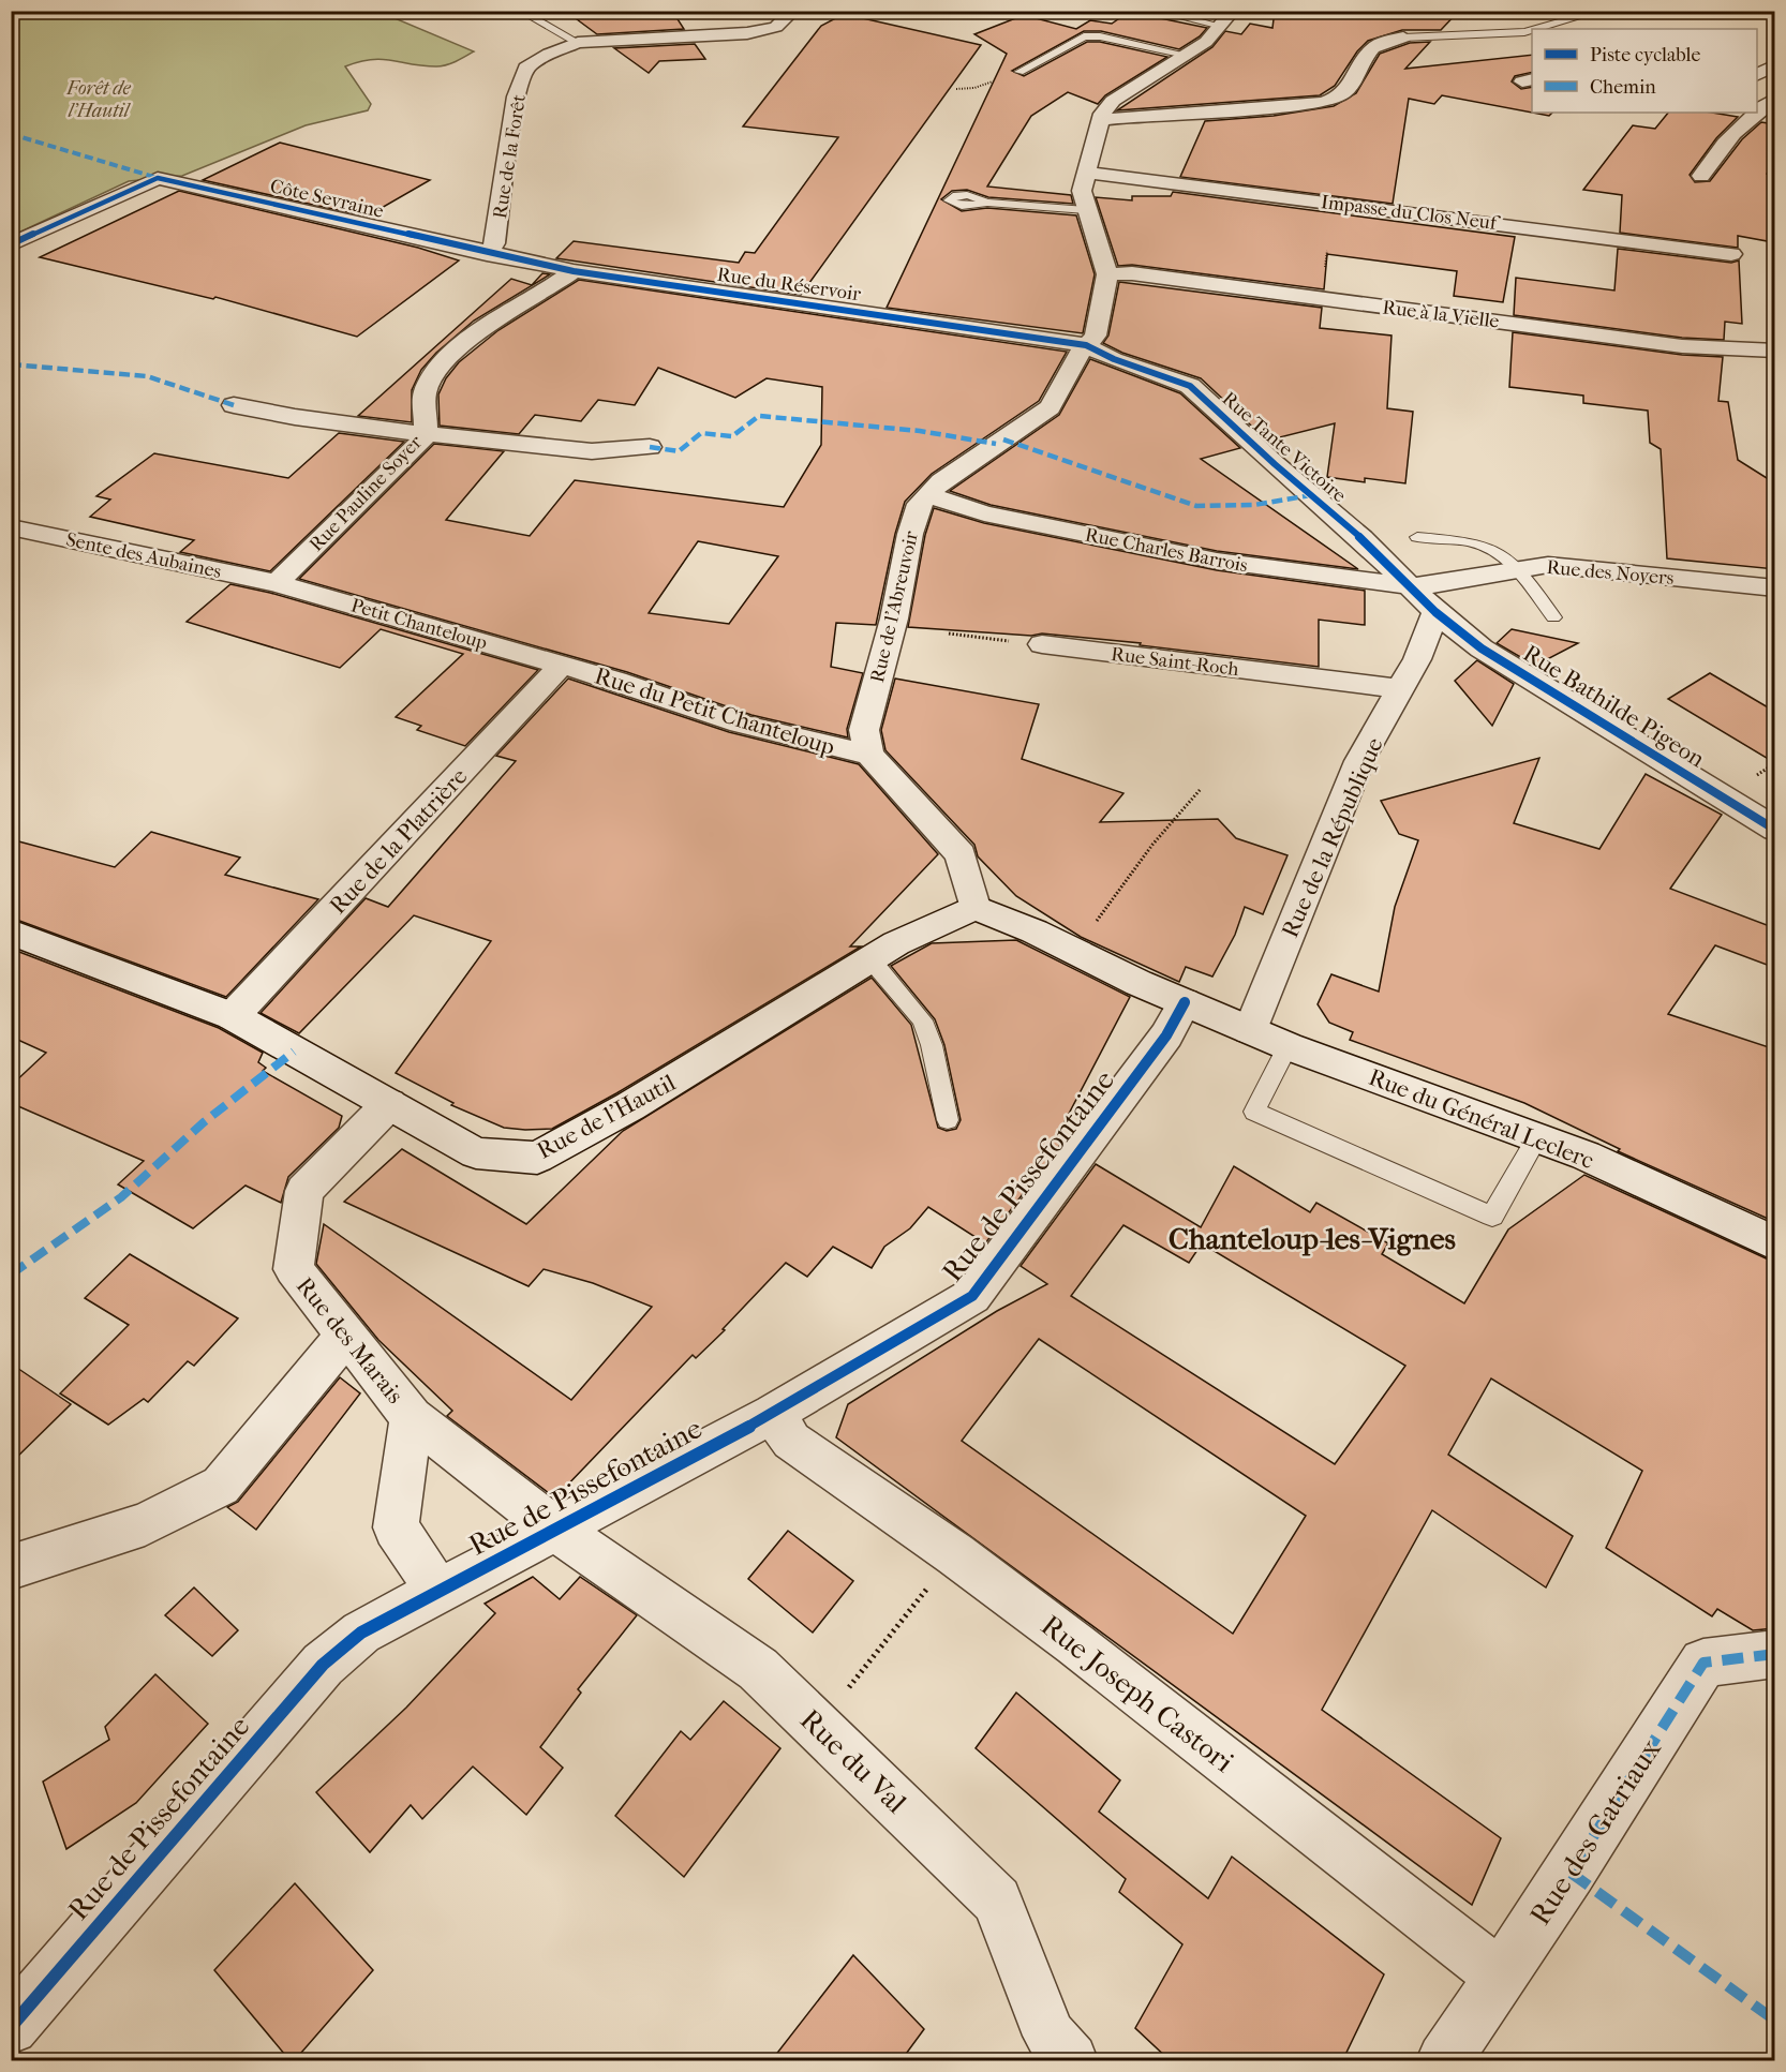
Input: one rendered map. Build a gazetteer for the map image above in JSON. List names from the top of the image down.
{
  "streets": {
    "street": [
      "Rue de la Forêt",
      "Côte Sevraine",
      "Impasse du Clos Neuf",
      "Rue du Réservoir",
      "Rue à la Vielle",
      "Rue Tante Victoire",
      "Rue Pauline Soyer",
      "Rue Charles Barrois",
      "Sente des Aubaines",
      "Rue des Noyers",
      "Rue de l'Abreuvoir",
      "Petit Chanteloup",
      "Rue Saint-Roch",
      "Rue Bathilde Pigeon",
      "Rue du Petit Chanteloup",
      "Rue de la République",
      "Rue de la Platrière",
      "Rue de l'Hautil",
      "Rue du Général Leclerc",
      "Rue de Pissefontaine",
      "Rue des Marais",
      "Rue Joseph Castori",
      "Rue du Val",
      "Rue des Gatriaux"
    ]
  },
  "crossings": [
    ["Rue de la Forêt", "Côte Sevraine"],
    ["Rue de la Forêt", "Rue du Réservoir"],
    ["Côte Sevraine", "Rue du Réservoir"],
    ["Rue du Réservoir", "Rue Tante Victoire"],
    ["Rue du Réservoir", "Rue Pauline Soyer"],
    ["Rue du Réservoir", "Rue de l'Abreuvoir"],
    ["Rue à la Vielle", "Rue de l'Abreuvoir"],
    ["Rue Tante Victoire", "Rue Charles Barrois"],
    ["Rue Tante Victoire", "Rue des Noyers"],
    ["Rue Tante Victoire", "Rue de l'Abreuvoir"],
    ["Rue Tante Victoire", "Rue Bathilde Pigeon"],
    ["Rue Tante Victoire", "Rue de la République"],
    ["Rue Pauline Soyer", "Sente des Aubaines"],
    ["Rue Pauline Soyer", "Petit Chanteloup"],
    ["Rue Charles Barrois", "Rue des Noyers"],
    ["Rue Charles Barrois", "Rue de l'Abreuvoir"],
    ["Sente des Aubaines", "Petit Chanteloup"],
    ["Rue de l'Abreuvoir", "Rue du Petit Chanteloup"],
    ["Petit Chanteloup", "Rue du Petit Chanteloup"],
    ["Petit Chanteloup", "Rue de la Platrière"],
    ["Rue Saint-Roch", "Rue de la République"],
    ["Rue Bathilde Pigeon", "Rue de la République"],
    ["Rue du Petit Chanteloup", "Rue de la Platrière"],
    ["Rue de la République", "Rue du Général Leclerc"],
    ["Rue de la Platrière", "Rue de l'Hautil"],
    ["Rue de l'Hautil", "Rue du Général Leclerc"],
    ["Rue de l'Hautil", "Rue des Marais"],
    ["Rue du Général Leclerc", "Rue de Pissefontaine"],
    ["Rue de Pissefontaine", "Rue des Marais"],
    ["Rue de Pissefontaine", "Rue Joseph Castori"],
    ["Rue de Pissefontaine", "Rue du Val"],
    ["Rue des Marais", "Rue du Val"],
    ["Rue Joseph Castori", "Rue des Gatriaux"]
  ],
  "districts": ["Chanteloup-les-Vignes"],
  "parks": ["Forêt de l'Hautil"],
  "legend": ["Piste cyclable", "Chemin"]
}
